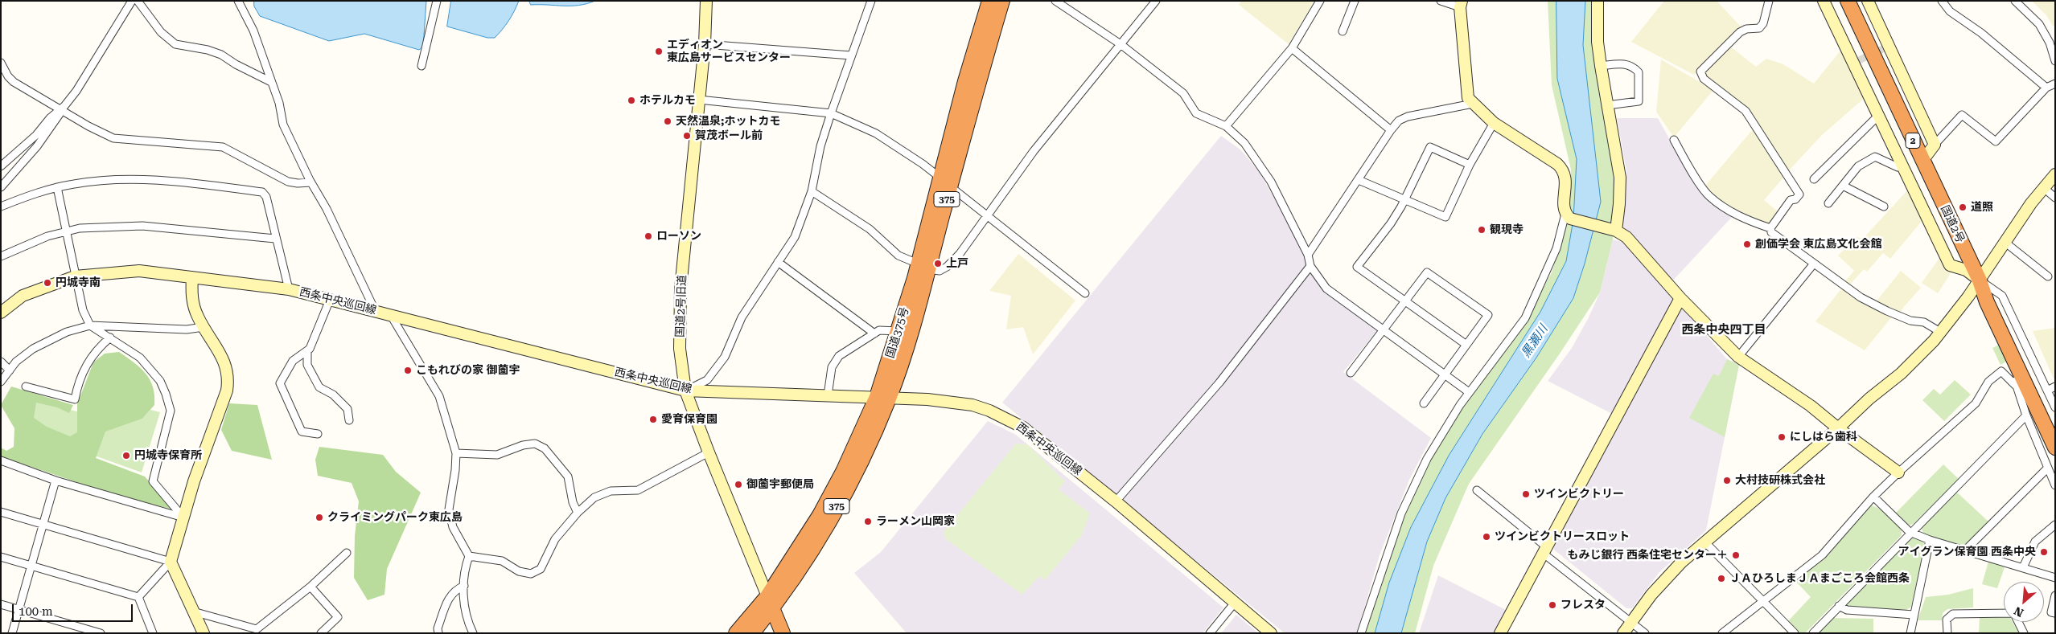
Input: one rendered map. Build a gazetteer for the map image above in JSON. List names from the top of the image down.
{
  "streets": {
    "highway": [
      "2",
      "375",
      "国道2号",
      "国道375号"
    ],
    "street": ["西条中央巡回線", "国道2号旧道"]
  },
  "crossings": [
    ["西条中央巡回線", "国道2号旧道"],
    ["西条中央巡回線", "国道375号"],
    ["国道2号旧道", "国道375号"]
  ],
  "districts": ["西条中央四丁目"],
  "water": ["黒瀬川"],
  "places": [
    "エディオン 東広島サービスセンター",
    "ホテルカモ",
    "天然温泉;ホットカモ",
    "賀茂ボール前",
    "道照",
    "観現寺",
    "ローソン",
    "創価学会 東広島文化会館",
    "上戸",
    "円城寺南",
    "こもれびの家 御薗宇",
    "愛育保育園",
    "にしはら歯科",
    "円城寺保育所",
    "大村技研株式会社",
    "御薗宇郵便局",
    "ツインビクトリー",
    "クライミングパーク東広島",
    "ラーメン山岡家",
    "ツインビクトリースロット",
    "アイグラン保育園 西条中央",
    "もみじ銀行 西条住宅センター＋",
    "ＪＡひろしまＪＡまごころ会館西条",
    "フレスタ"
  ],
  "scale_bar": "100 m",
  "north": "bottom left"
}
